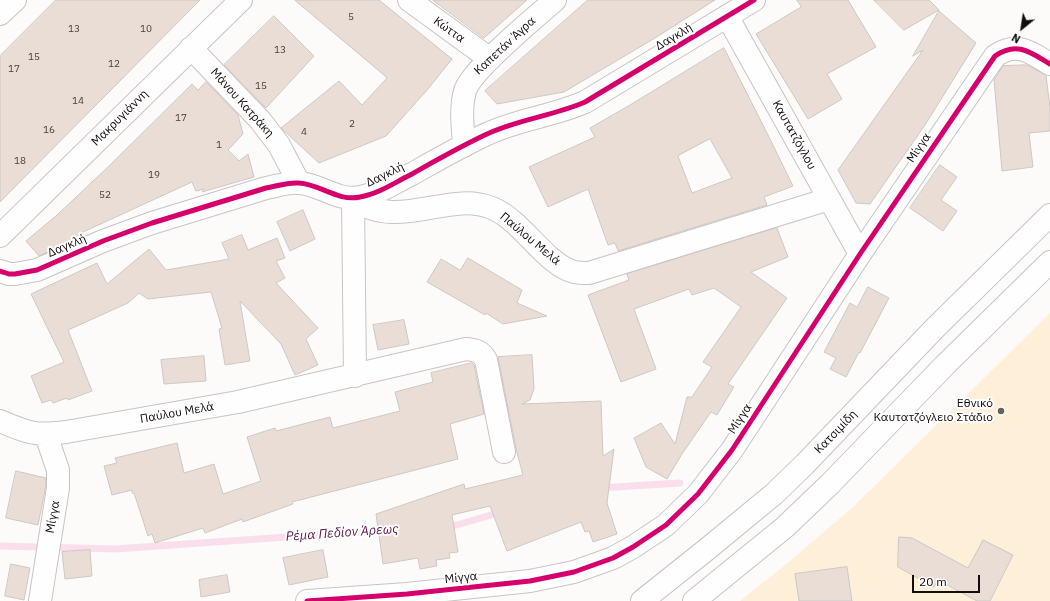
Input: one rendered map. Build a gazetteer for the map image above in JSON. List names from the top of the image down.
{
  "streets": {
    "street": [
      "Κώττα",
      "Δαγκλή",
      "Καπετάν Άγρα",
      "Μάνου Κατράκη",
      "Μακρυγιάννη",
      "Καυτατζόγλου",
      "Μίγγα",
      "Παύλου Μελά",
      "Κατσιμίδη"
    ]
  },
  "crossings": [
    ["Κώττα", "Καπετάν Άγρα"],
    ["Δαγκλή", "Καπετάν Άγρα"],
    ["Δαγκλή", "Μάνου Κατράκη"],
    ["Δαγκλή", "Καυτατζόγλου"],
    ["Δαγκλή", "Παύλου Μελά"],
    ["Μάνου Κατράκη", "Μακρυγιάννη"],
    ["Καυτατζόγλου", "Μίγγα"],
    ["Καυτατζόγλου", "Παύλου Μελά"],
    ["Μίγγα", "Παύλου Μελά"]
  ],
  "water": ["Ρέμα Πεδίον Άρεως"],
  "places": ["Εθνικό Καυτατζόγλειο Στάδιο"],
  "house_numbers": [
    "5",
    "13",
    "10",
    "13",
    "15",
    "12",
    "17",
    "15",
    "14",
    "17",
    "2",
    "16",
    "4",
    "1",
    "18",
    "19",
    "52"
  ],
  "scale_bar": "20 m",
  "north": "bottom left"
}
